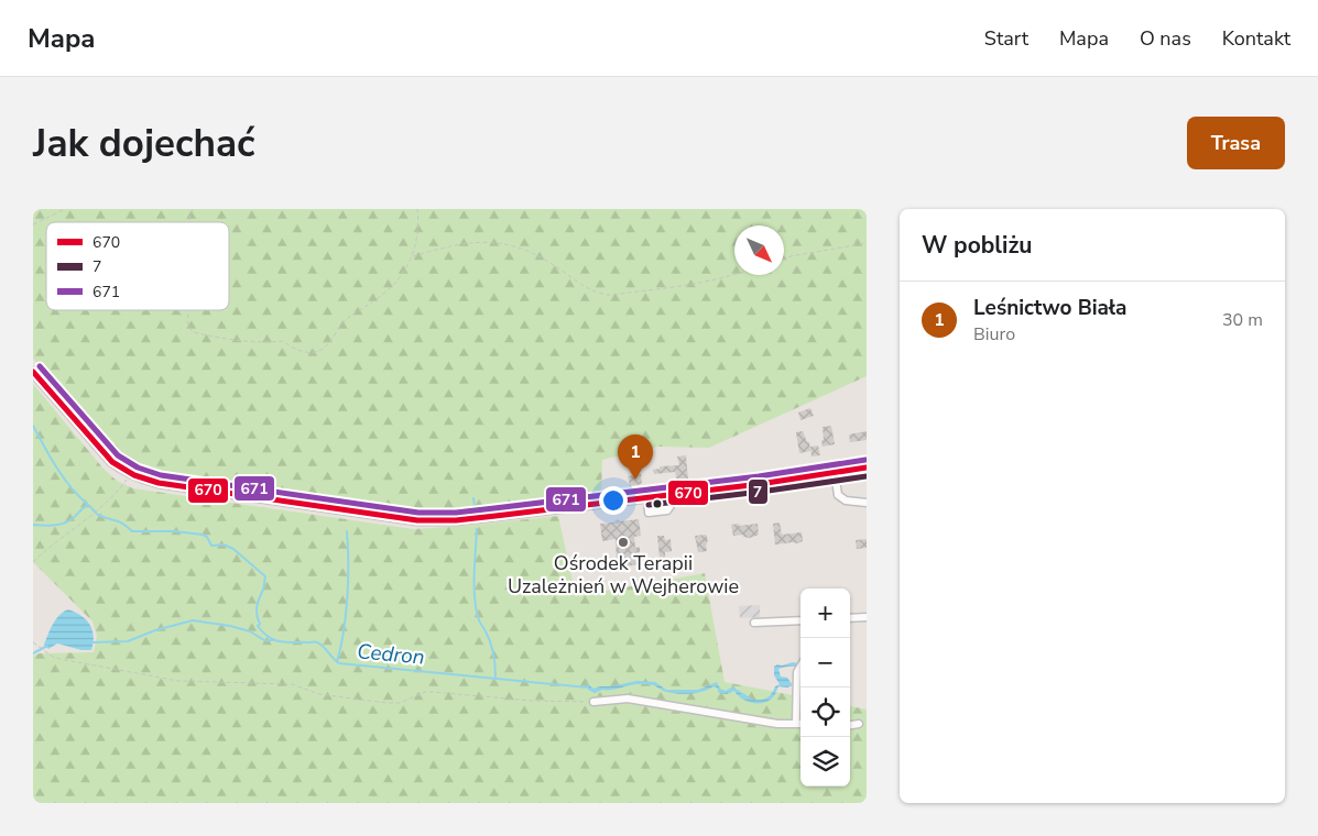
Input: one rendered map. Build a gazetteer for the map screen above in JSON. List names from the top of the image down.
{
  "water": ["Cedron"],
  "places": ["Ośrodek Terapii Uzależnień w Wejherowie"],
  "lines": ["transit line 671", "transit line 670", "transit line 7"],
  "legend": ["670", "7", "671"],
  "north": "bottom right",
  "page": {
    "header": "Mapa",
    "nav": [
      "Start",
      "Mapa",
      "O nas",
      "Kontakt"
    ],
    "buttons": "Trasa",
    "title": "Jak dojechać",
    "heading": "W pobliżu",
    "list": [
      {
        "mark": "1",
        "name": "Leśnictwo Biała",
        "note": "Biuro",
        "value": "30 m"
      }
    ],
    "pins": "1",
    "map_buttons": ["+", "−"]
  }
}
